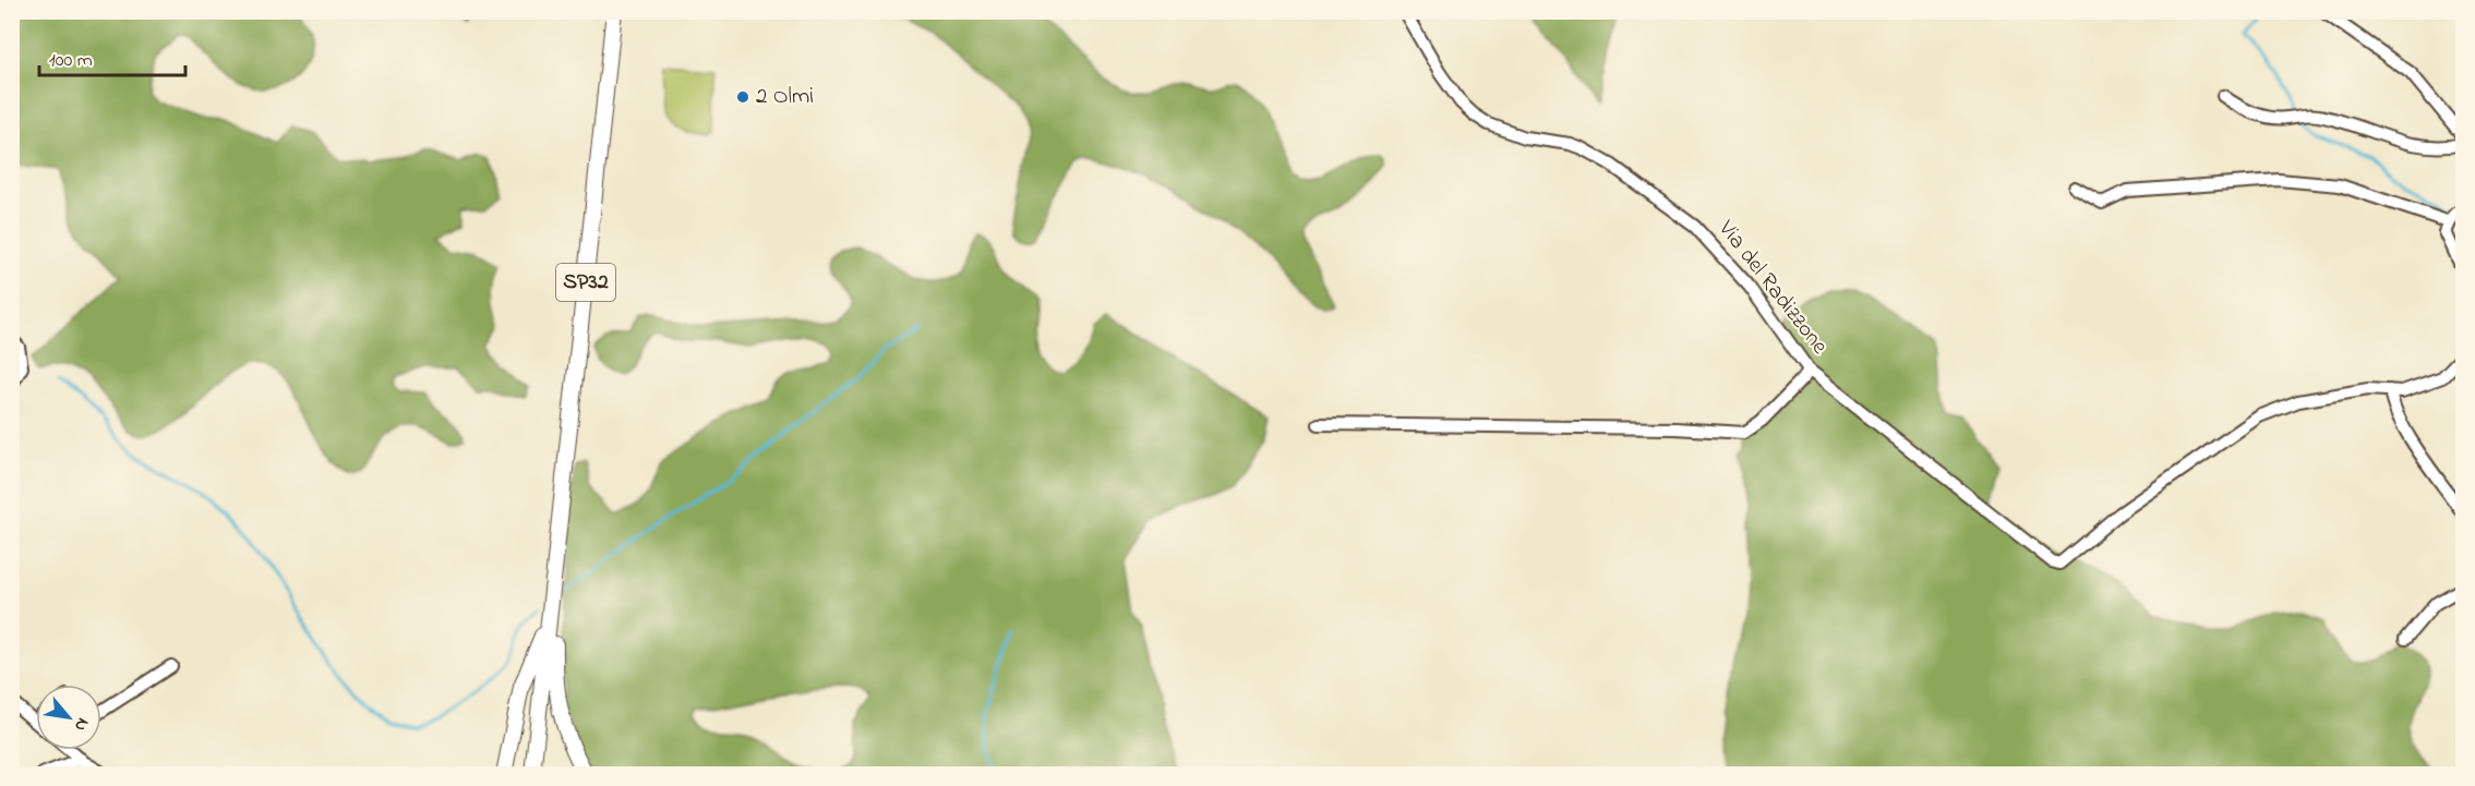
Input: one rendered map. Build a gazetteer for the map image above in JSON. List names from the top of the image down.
{
  "streets": {
    "main road": ["SP32"],
    "street": ["Via del Radizzone"]
  },
  "places": ["2 Olmi"],
  "scale_bar": "100 m",
  "north": "bottom right"
}
